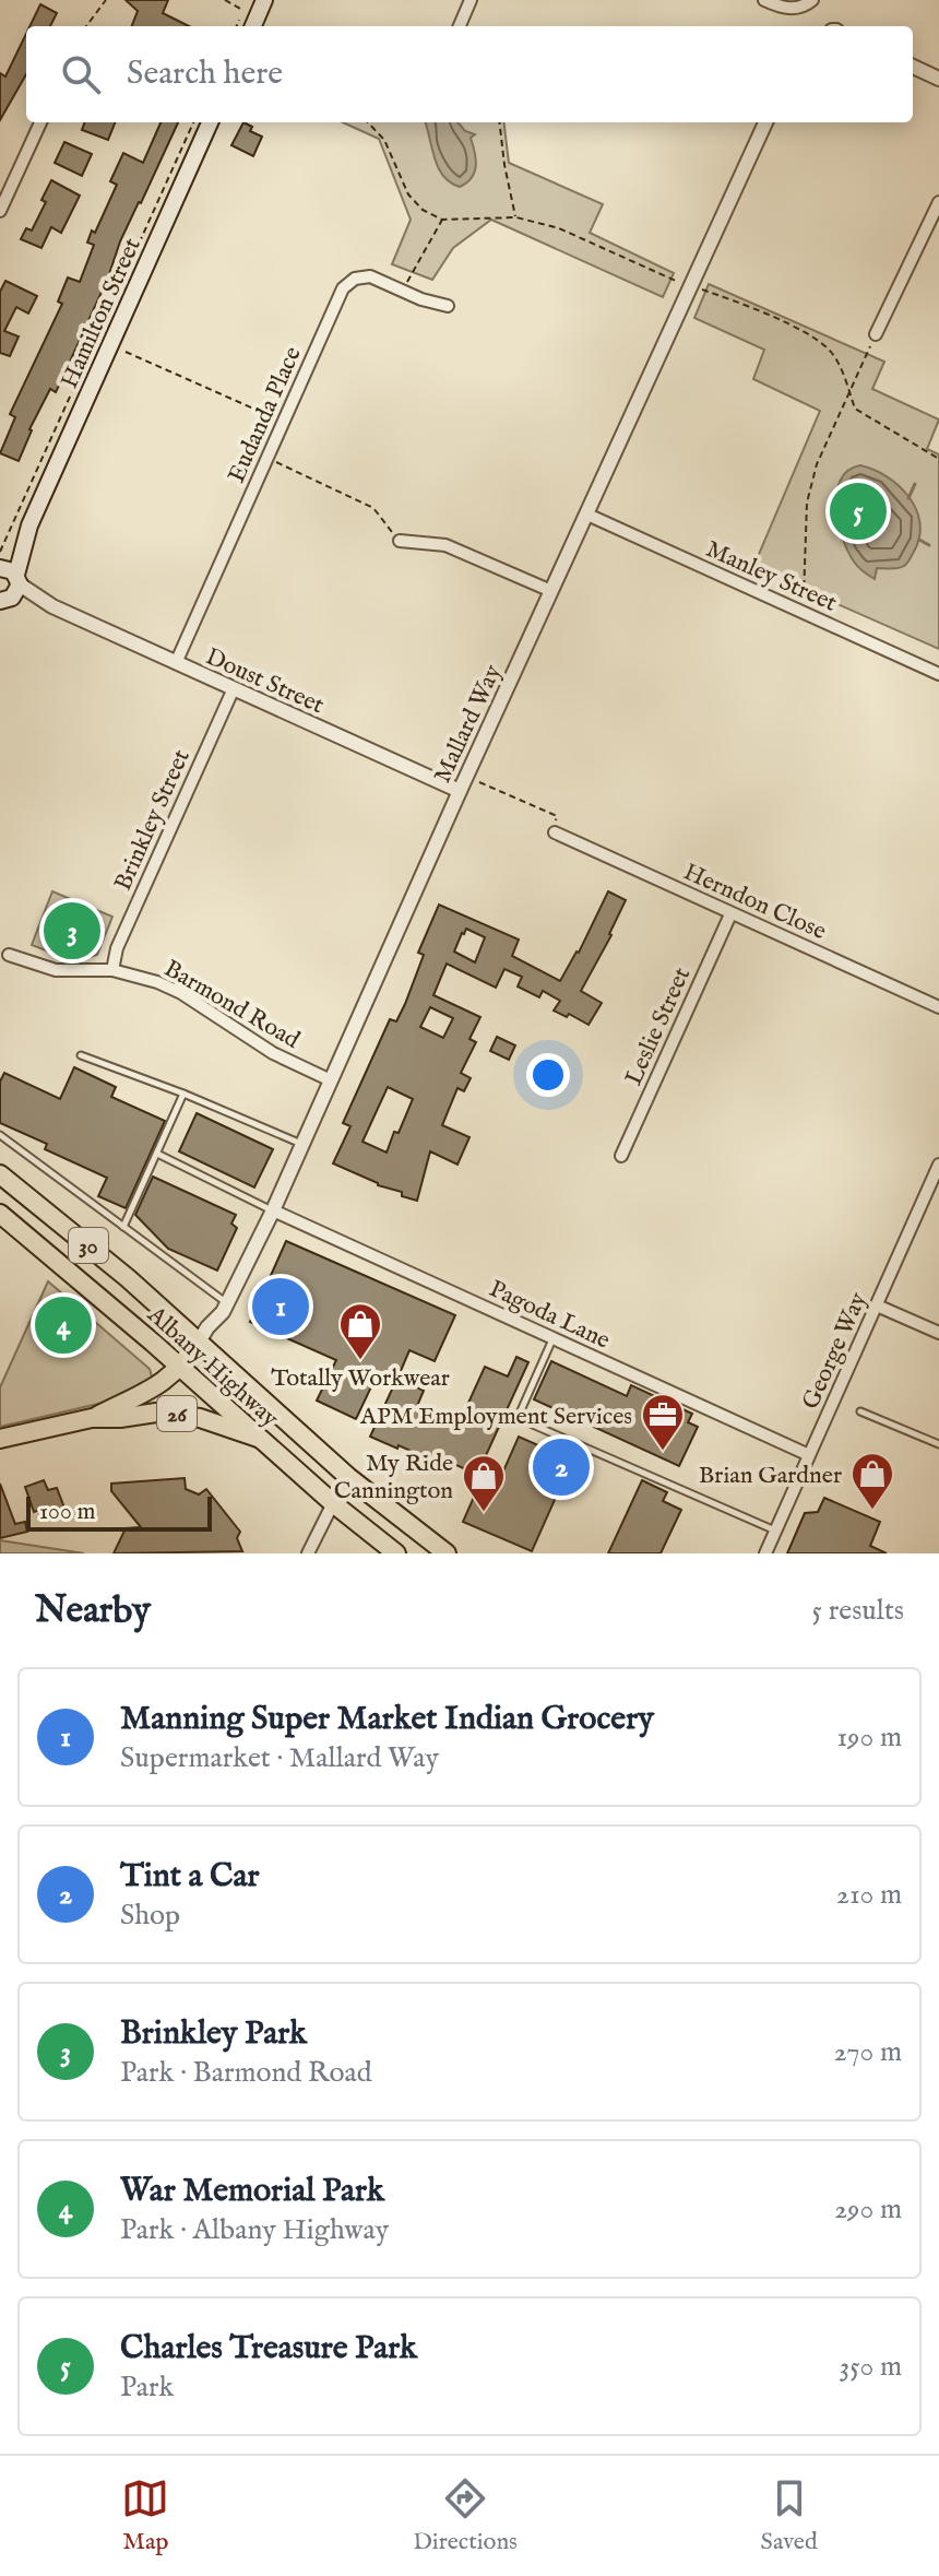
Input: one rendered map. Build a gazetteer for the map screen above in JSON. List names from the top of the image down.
{
  "streets": {
    "main road": [
      "Hamilton Street",
      "30",
      "Albany Highway",
      "26"
    ],
    "street": [
      "Eudanda Place",
      "Manley Street",
      "Doust Street",
      "Mallard Way",
      "Brinkley Street",
      "Herndon Close",
      "Barmond Road",
      "Leslie Street",
      "Pagoda Lane",
      "George Way"
    ]
  },
  "crossings": [
    ["Hamilton Street", "Doust Street"],
    ["Eudanda Place", "Doust Street"],
    ["Manley Street", "Mallard Way"],
    ["Doust Street", "Mallard Way"],
    ["Doust Street", "Brinkley Street"],
    ["Mallard Way", "Barmond Road"],
    ["Mallard Way", "Pagoda Lane"],
    ["Mallard Way", "Albany Highway"],
    ["Mallard Way", "26"],
    ["Brinkley Street", "Barmond Road"],
    ["Herndon Close", "Leslie Street"],
    ["Pagoda Lane", "George Way"],
    ["Albany Highway", "26"]
  ],
  "places": {
    "shop": ["Totally Workwear", "Brian Gardner", "My Ride Cannington"],
    "office": ["APM Employment Services"]
  },
  "scale_bar": "100 m",
  "page": {
    "search": "Search here",
    "pins": [
      "5",
      "3",
      "1",
      "4",
      "2"
    ],
    "scale": "100 m",
    "heading": ["Nearby", "5 results"],
    "list": [
      {
        "mark": "1",
        "name": "Manning Super Market Indian Grocery",
        "note": "Supermarket · Mallard Way",
        "value": "190 m"
      },
      {
        "mark": "2",
        "name": "Tint a Car",
        "note": "Shop",
        "value": "210 m"
      },
      {
        "mark": "3",
        "name": "Brinkley Park",
        "note": "Park · Barmond Road",
        "value": "270 m"
      },
      {
        "mark": "4",
        "name": "War Memorial Park",
        "note": "Park · Albany Highway",
        "value": "290 m"
      },
      {
        "mark": "5",
        "name": "Charles Treasure Park",
        "note": "Park",
        "value": "350 m"
      }
    ],
    "nav": ["Map", "Directions", "Saved"]
  }
}
